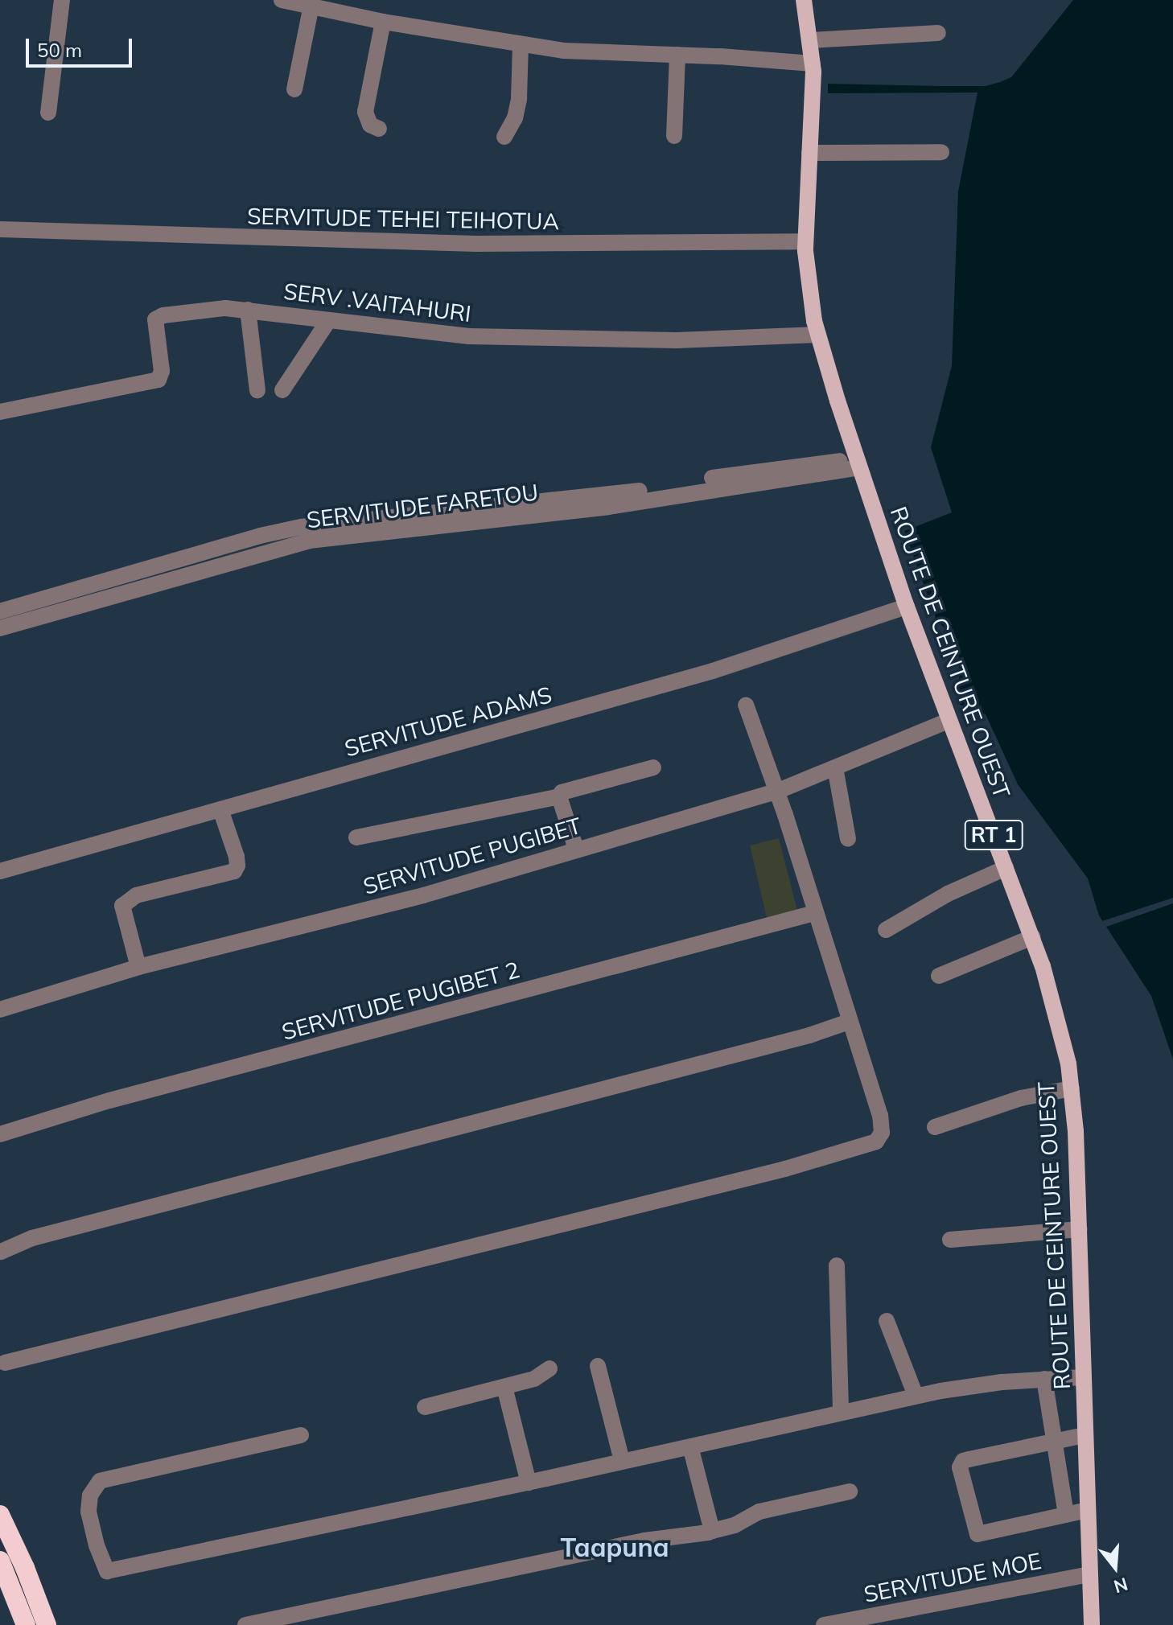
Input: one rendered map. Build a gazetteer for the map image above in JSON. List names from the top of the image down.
{
  "streets": {
    "main road": ["ROUTE DE CEINTURE OUEST", "RT 1"],
    "street": [
      "SERVITUDE TEHEI TEIHOTUA",
      "SERV .VAITAHURI",
      "SERVITUDE FARETOU",
      "SERVITUDE ADAMS",
      "SERVITUDE PUGIBET",
      "SERVITUDE PUGIBET 2",
      "SERVITUDE MOE"
    ]
  },
  "crossings": [
    ["SERVITUDE TEHEI TEIHOTUA", "ROUTE DE CEINTURE OUEST"],
    ["SERV .VAITAHURI", "ROUTE DE CEINTURE OUEST"],
    ["SERVITUDE FARETOU", "ROUTE DE CEINTURE OUEST"],
    ["ROUTE DE CEINTURE OUEST", "SERVITUDE ADAMS"],
    ["ROUTE DE CEINTURE OUEST", "SERVITUDE PUGIBET"],
    ["ROUTE DE CEINTURE OUEST", "SERVITUDE MOE"]
  ],
  "districts": ["Taapuna"],
  "scale_bar": "50 m",
  "north": "bottom"
}
